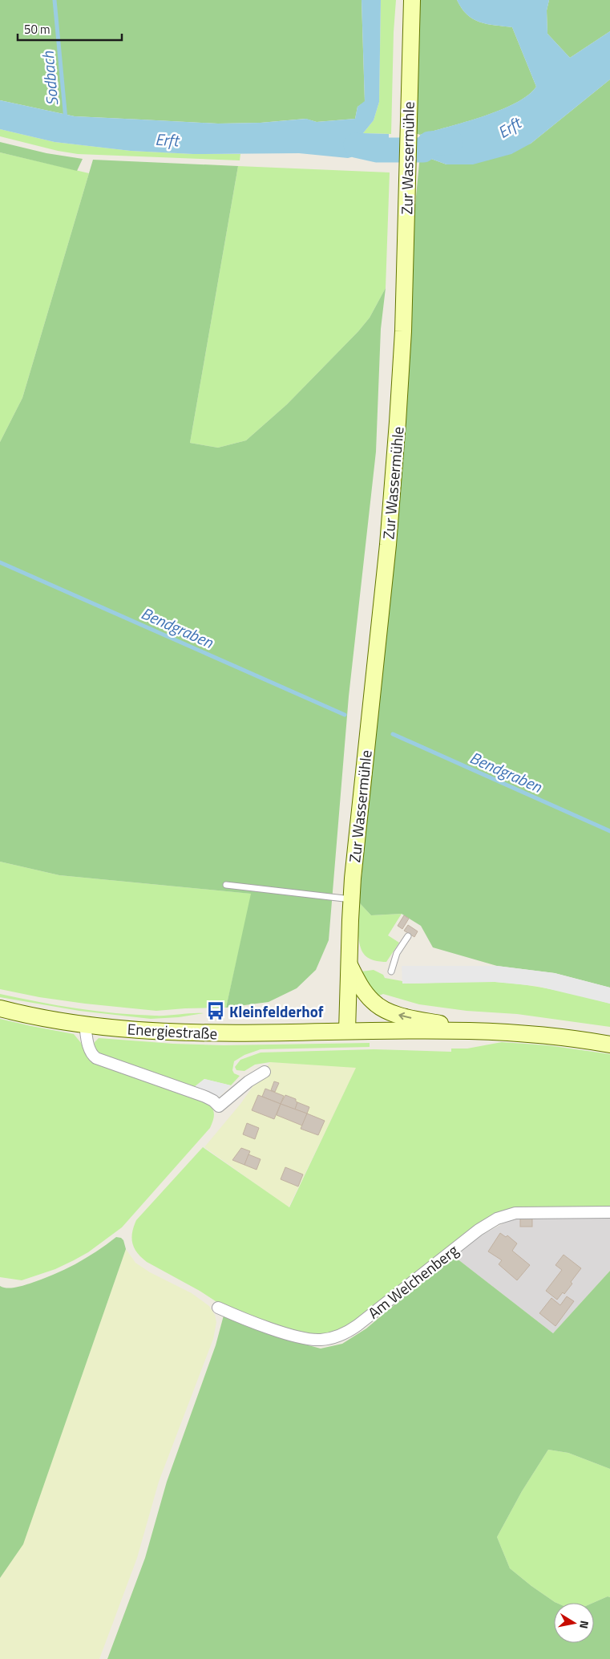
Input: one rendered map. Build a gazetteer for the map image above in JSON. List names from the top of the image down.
{
  "streets": {
    "main road": ["Zur Wassermühle", "Energiestraße"],
    "street": ["Am Welchenberg"]
  },
  "crossings": [
    ["Zur Wassermühle", "Energiestraße"]
  ],
  "water": ["Sodbach", "Erft", "Bendgraben"],
  "places": {
    "bus stop": ["Kleinfelderhof"]
  },
  "scale_bar": "50 m",
  "north": "right"
}
